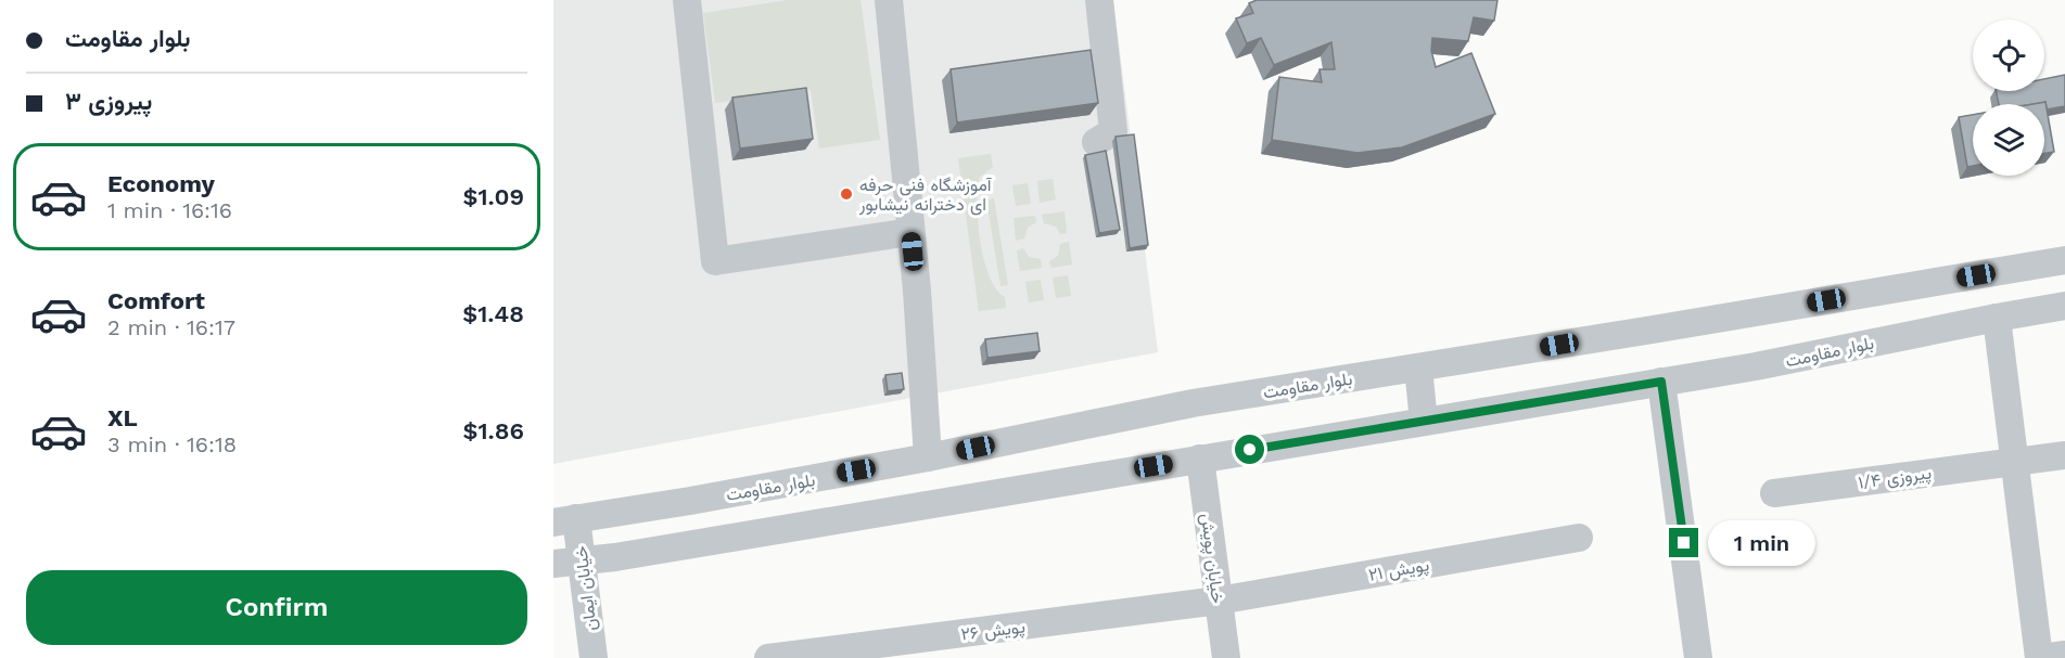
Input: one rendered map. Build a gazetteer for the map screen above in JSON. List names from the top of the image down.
{
  "streets": {
    "street": [
      "بلوار مقاومت",
      "پیروزی ۱/۴",
      "خیابان پویش",
      "پویش ۲۱",
      "خیابان ایمان",
      "پویش ۲۶"
    ]
  },
  "crossings": [
    ["بلوار مقاومت", "خیابان پویش"],
    ["بلوار مقاومت", "خیابان ایمان"],
    ["خیابان پویش", "پویش ۲۱"],
    ["خیابان پویش", "پویش ۲۶"],
    ["پویش ۲۱", "پویش ۲۶"]
  ],
  "places": ["آموزشگاه فنی حرفه ای دخترانه نیشابور"],
  "page": {
    "banner": ["بلوار مقاومت", "پیروزی ۳"],
    "list": [
      {
        "name": "Economy",
        "note": "1 min · 16:16",
        "value": "$1.09"
      },
      {
        "name": "Comfort",
        "note": "2 min · 16:17",
        "value": "$1.48"
      },
      {
        "name": "XL",
        "note": "3 min · 16:18",
        "value": "$1.86"
      }
    ],
    "bubble": "1 min",
    "buttons": "Confirm"
  }
}
